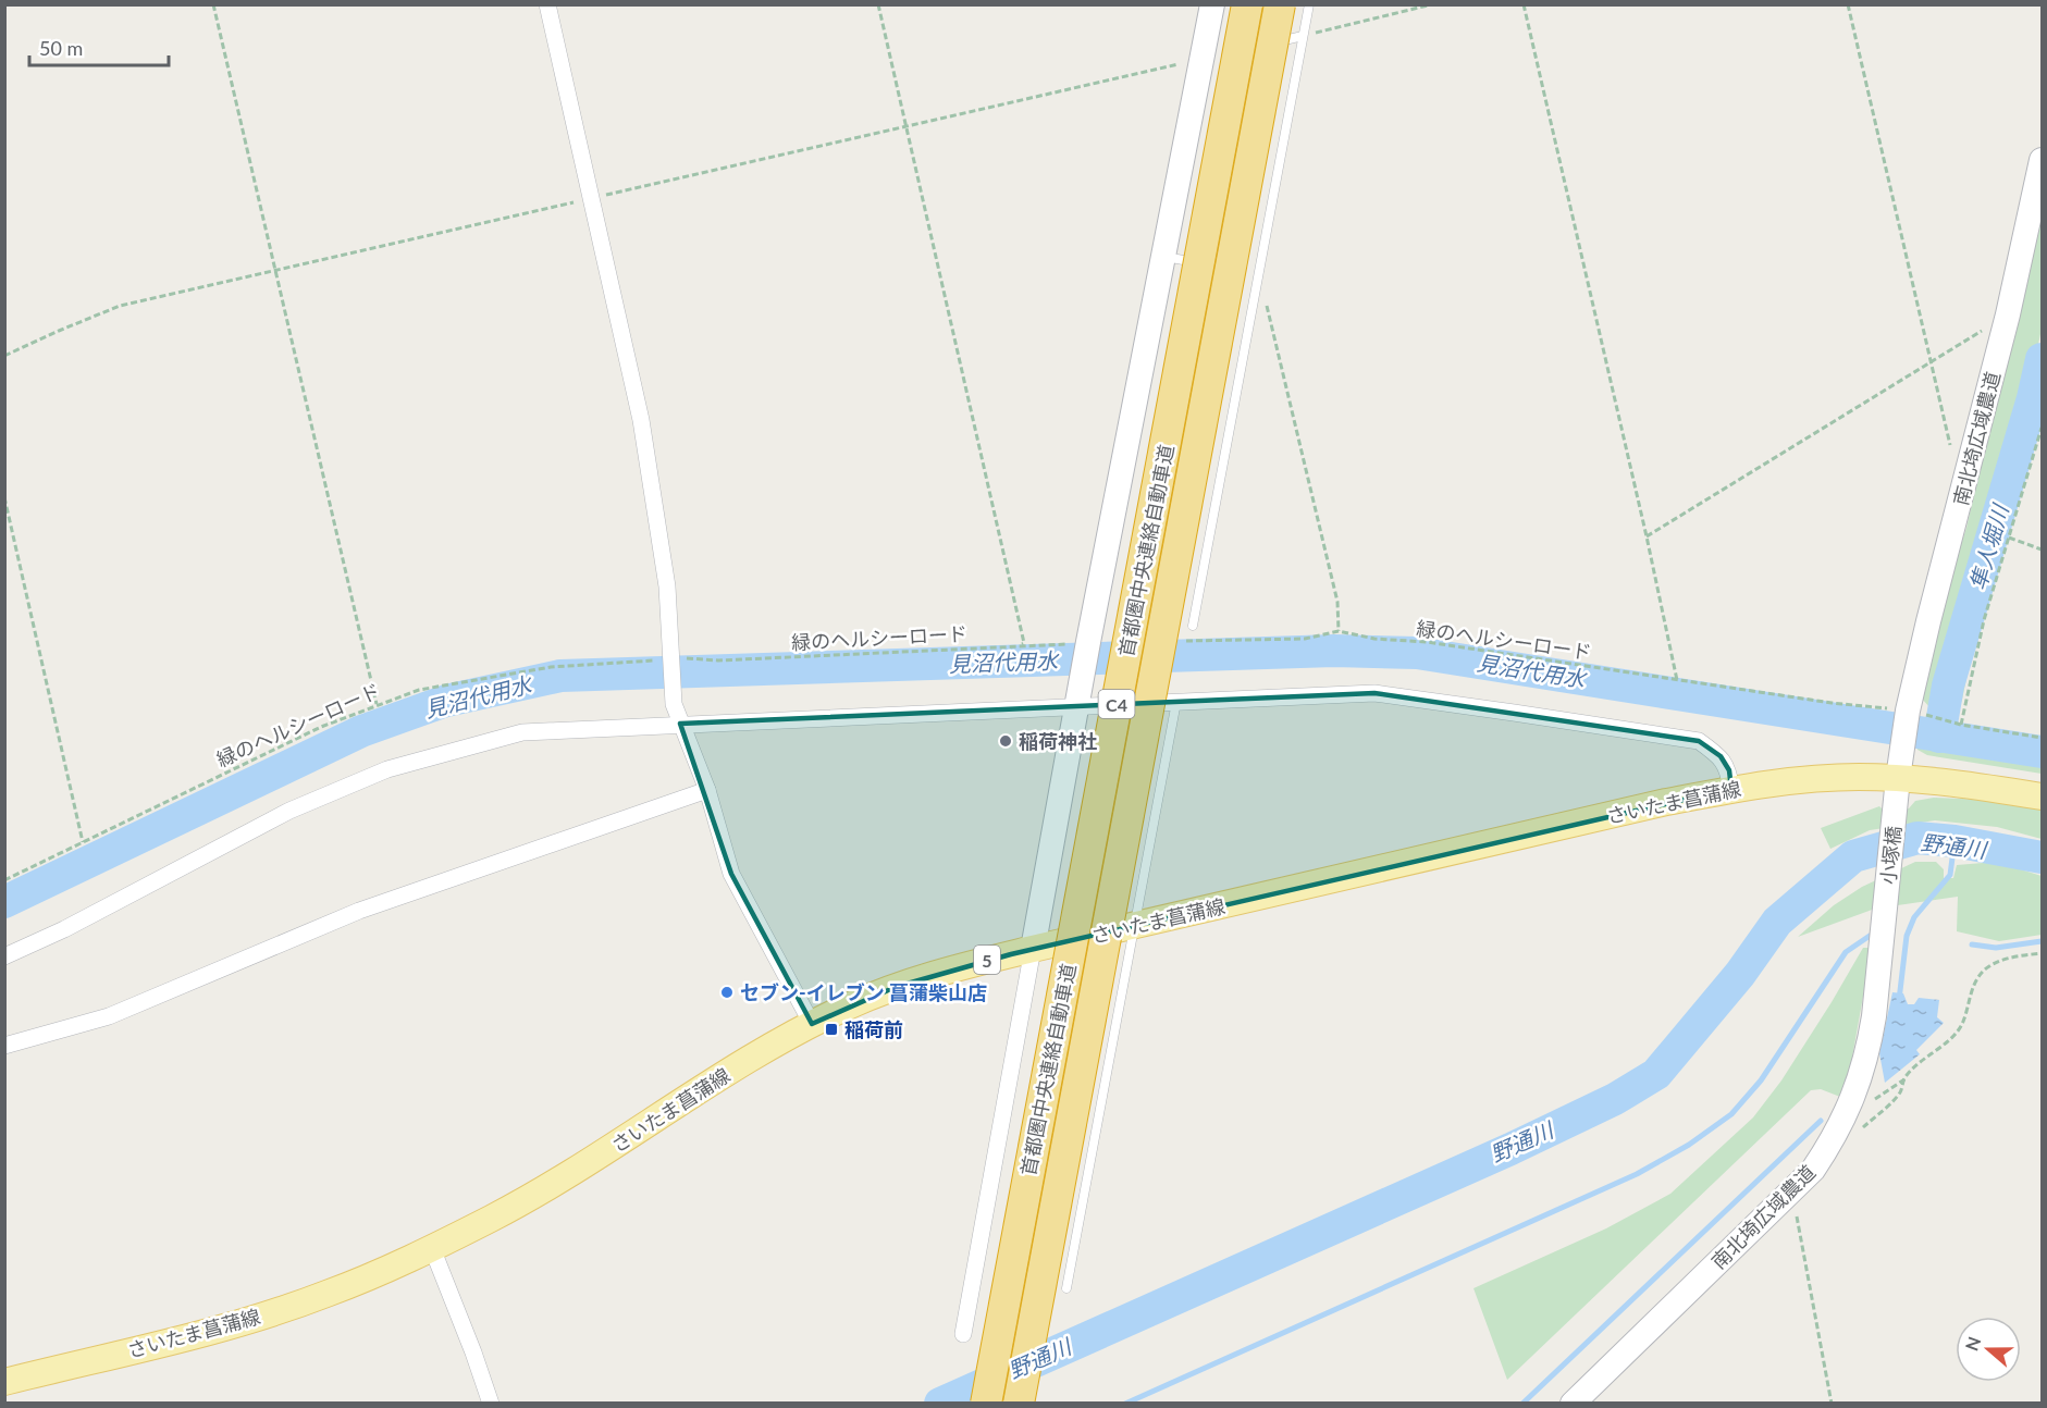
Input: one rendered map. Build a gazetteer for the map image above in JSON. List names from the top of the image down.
{
  "streets": {
    "highway": ["首都圏中央連絡自動車道", "C4"],
    "main road": ["さいたま菖蒲線", "5"],
    "street": ["南北埼広域農道", "小塚橋"],
    "path": ["緑のヘルシーロード"]
  },
  "crossings": [
    ["南北埼広域農道", "緑のヘルシーロード"],
    ["南北埼広域農道", "さいたま菖蒲線"],
    ["南北埼広域農道", "小塚橋"],
    ["さいたま菖蒲線", "小塚橋"]
  ],
  "water": ["隼人堀川", "見沼代用水", "野通川"],
  "places": {
    "other": ["稲荷神社", "セブン-イレブン 菖蒲柴山店"],
    "transit": ["稲荷前"]
  },
  "scale_bar": "50 m",
  "north": "left"
}
